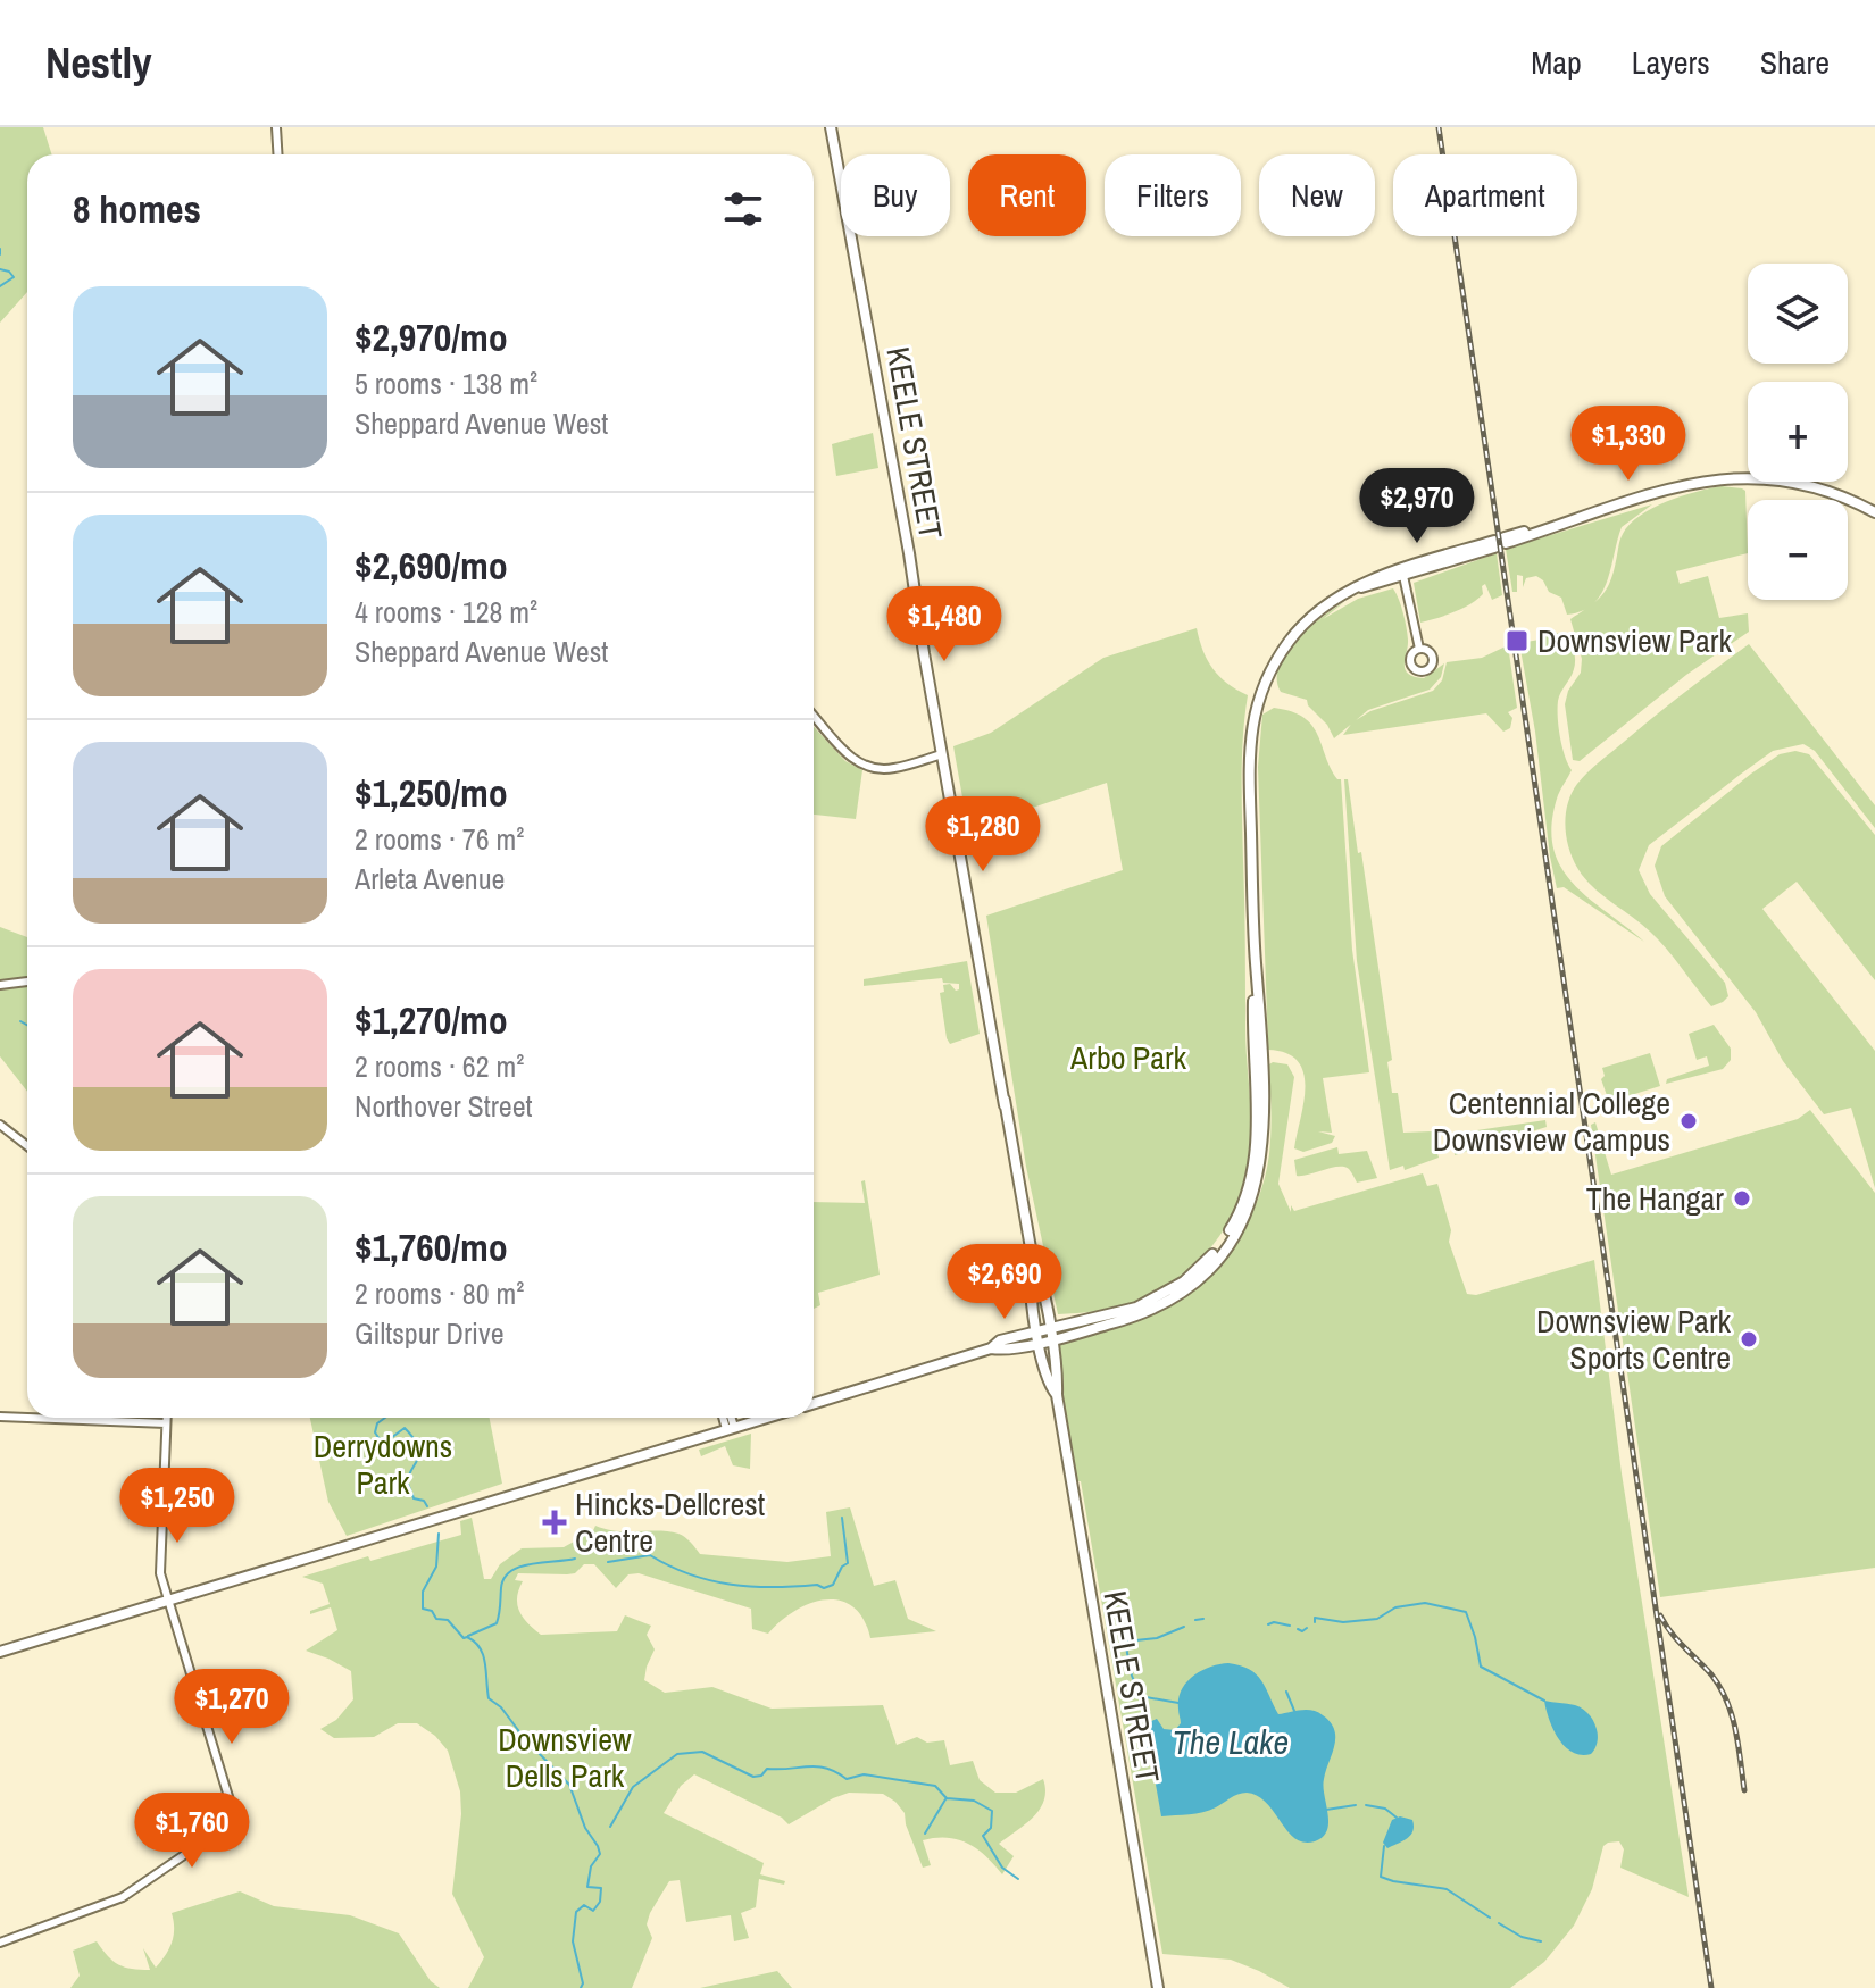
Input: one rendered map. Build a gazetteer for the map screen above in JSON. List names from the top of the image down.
{
  "streets": {
    "main road": ["KEELE STREET"]
  },
  "water": ["The Lake"],
  "parks": ["Arbo Park", "Derrydowns Park", "Downsview Dells Park"],
  "places": {
    "transit": ["Downsview Park"],
    "other": ["Centennial College Downsview Campus", "The Hangar", "Downsview Park Sports Centre"],
    "health": ["Hincks-Dellcrest Centre"]
  },
  "page": {
    "header": "Nestly",
    "nav": ["Map", "Layers", "Share"],
    "chip": [
      "Buy",
      "Rent",
      "Filters",
      "New",
      "Apartment"
    ],
    "heading": "8 homes",
    "map_buttons": ["+", "−"],
    "list": [
      {
        "name": "$2,970/mo",
        "note": "5 rooms · 138 m² · Sheppard Avenue West"
      },
      {
        "name": "$2,690/mo",
        "note": "4 rooms · 128 m² · Sheppard Avenue West"
      },
      {
        "name": "$1,250/mo",
        "note": "2 rooms · 76 m² · Arleta Avenue"
      },
      {
        "name": "$1,270/mo",
        "note": "2 rooms · 62 m² · Northover Street"
      },
      {
        "name": "$1,760/mo",
        "note": "2 rooms · 80 m² · Giltspur Drive"
      }
    ],
    "price": [
      "$1,330",
      "$2,970",
      "$1,480",
      "$1,280",
      "$2,690",
      "$1,250",
      "$1,270",
      "$1,760"
    ]
  }
}
